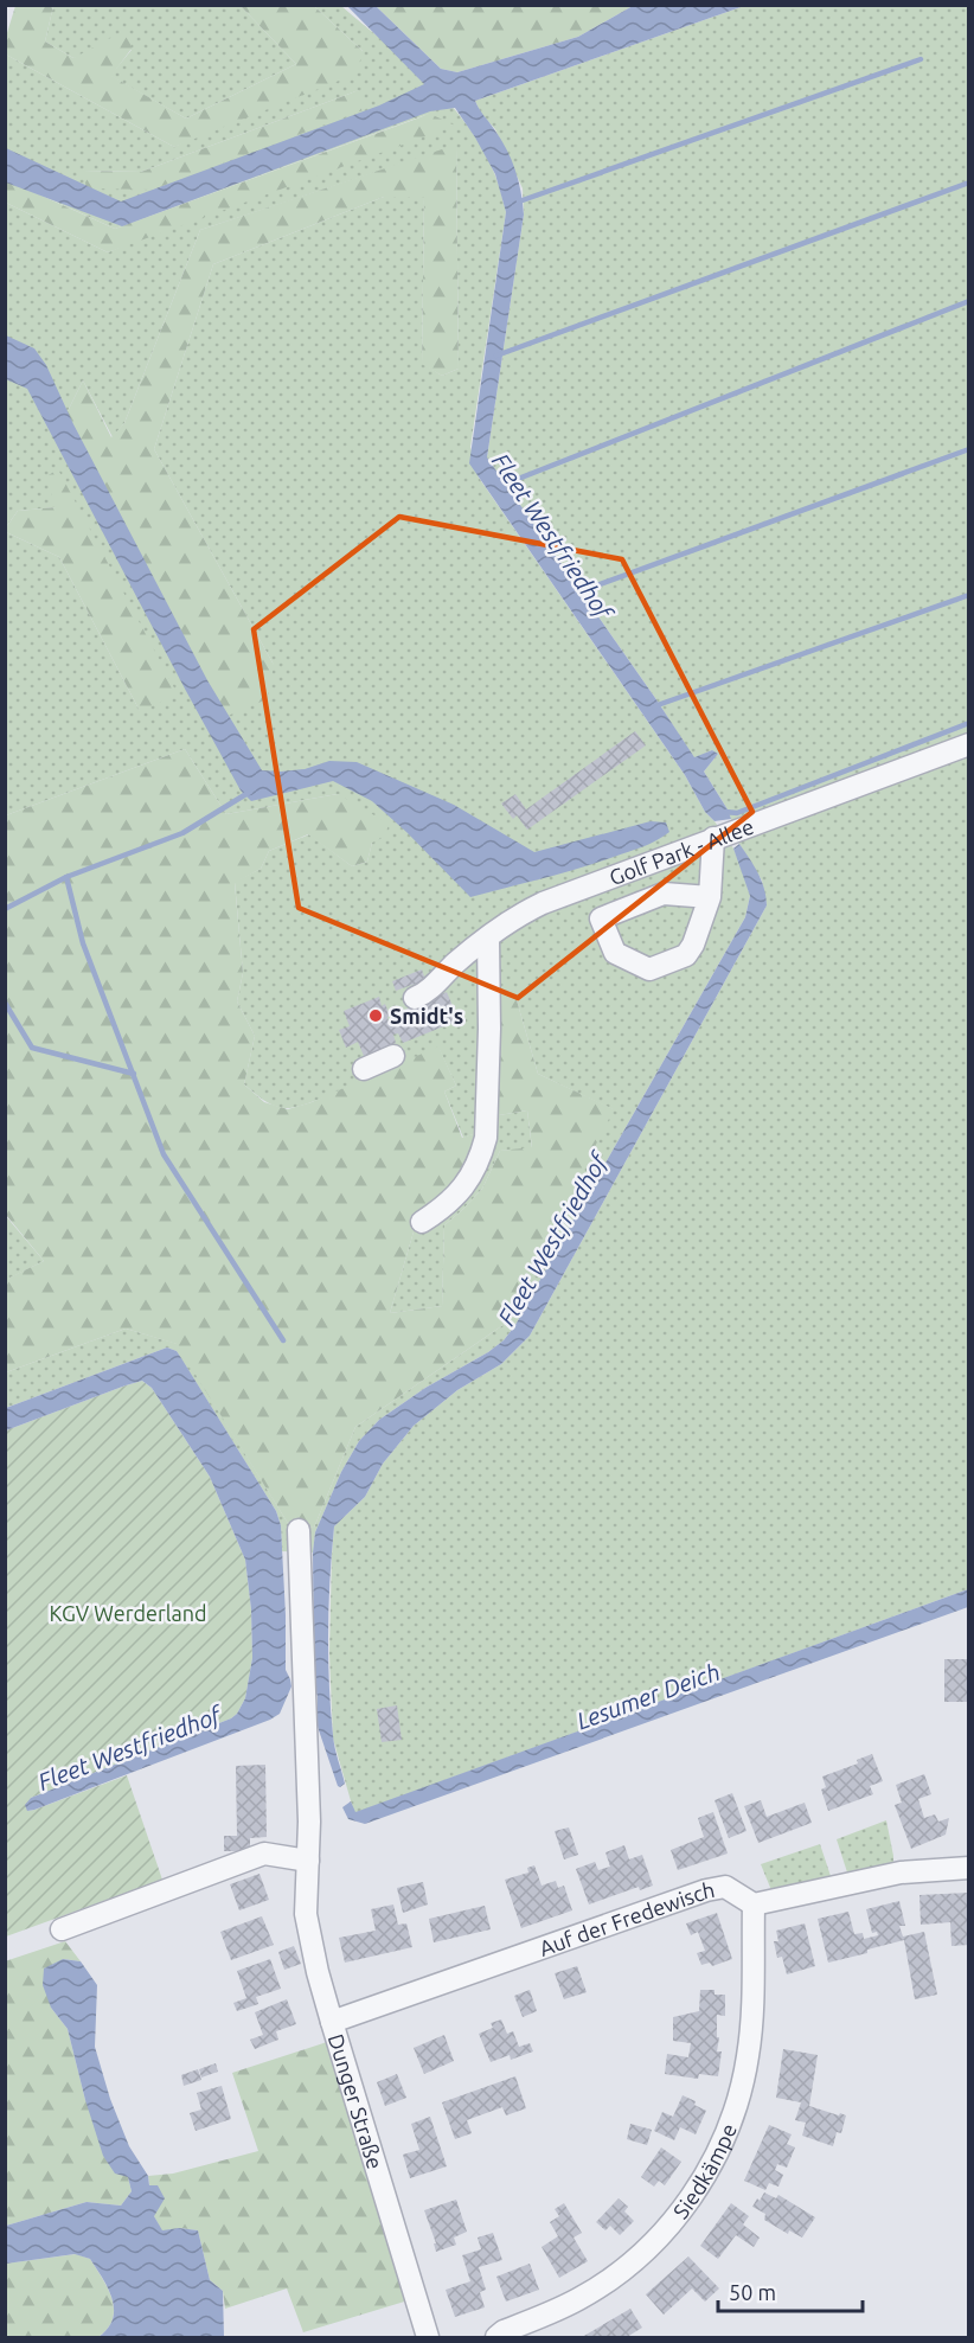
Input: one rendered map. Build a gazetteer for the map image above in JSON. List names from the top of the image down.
{
  "streets": {
    "street": [
      "Golf Park - Allee",
      "Auf der Fredewisch",
      "Dunger Straße",
      "Siedkämpe"
    ]
  },
  "crossings": [
    ["Auf der Fredewisch", "Dunger Straße"],
    ["Auf der Fredewisch", "Siedkämpe"]
  ],
  "water": ["Fleet Westfriedhof", "Lesumer Deich"],
  "parks": ["KGV Werderland"],
  "places": ["Smidt's"],
  "scale_bar": "50 m"
}
